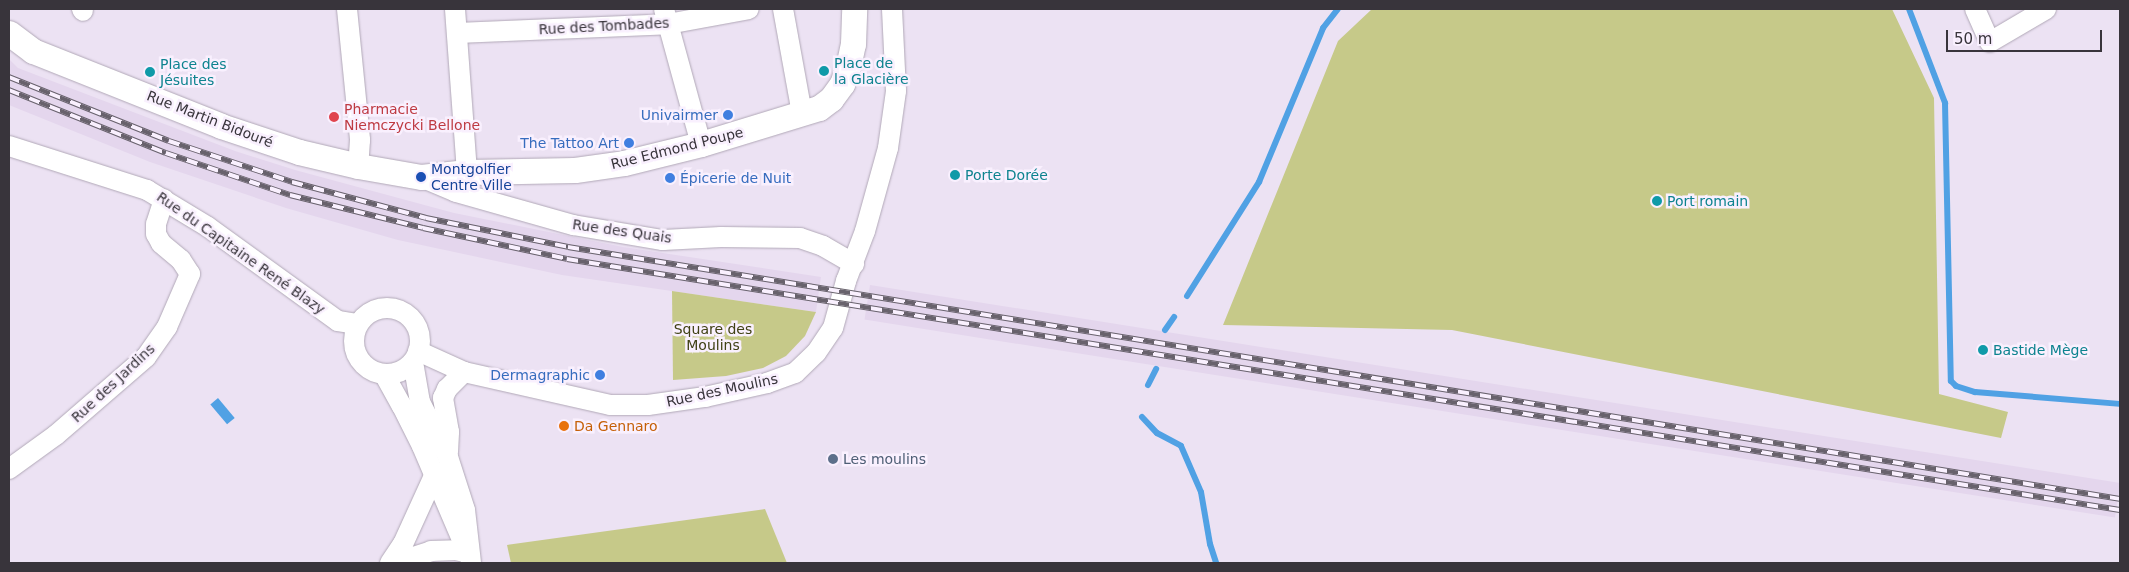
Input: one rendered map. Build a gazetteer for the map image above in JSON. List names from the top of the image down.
{
  "streets": {
    "main road": ["Rue Martin Bidouré", "Rue Edmond Poupe"],
    "street": [
      "Rue des Tombades",
      "Rue des Quais",
      "Rue du Capitaine René Blazy",
      "Rue des Jardins",
      "Rue des Moulins"
    ]
  },
  "crossings": [
    ["Rue Martin Bidouré", "Rue Edmond Poupe"],
    ["Rue Martin Bidouré", "Rue des Quais"],
    ["Rue Edmond Poupe", "Rue des Quais"],
    ["Rue des Quais", "Rue des Moulins"],
    ["Rue du Capitaine René Blazy", "Rue des Jardins"],
    ["Rue du Capitaine René Blazy", "Rue des Moulins"]
  ],
  "parks": ["Square des Moulins"],
  "places": [
    "Place de la Glacière",
    "Place des Jésuites",
    "Univairmer",
    "Pharmacie Niemczycki Bellone",
    "The Tattoo Art",
    "Porte Dorée",
    "Montgolfier Centre Ville",
    "Épicerie de Nuit",
    "Port romain",
    "Bastide Mège",
    "Dermagraphic",
    "Da Gennaro",
    "Les moulins"
  ],
  "scale_bar": "50 m"
}
